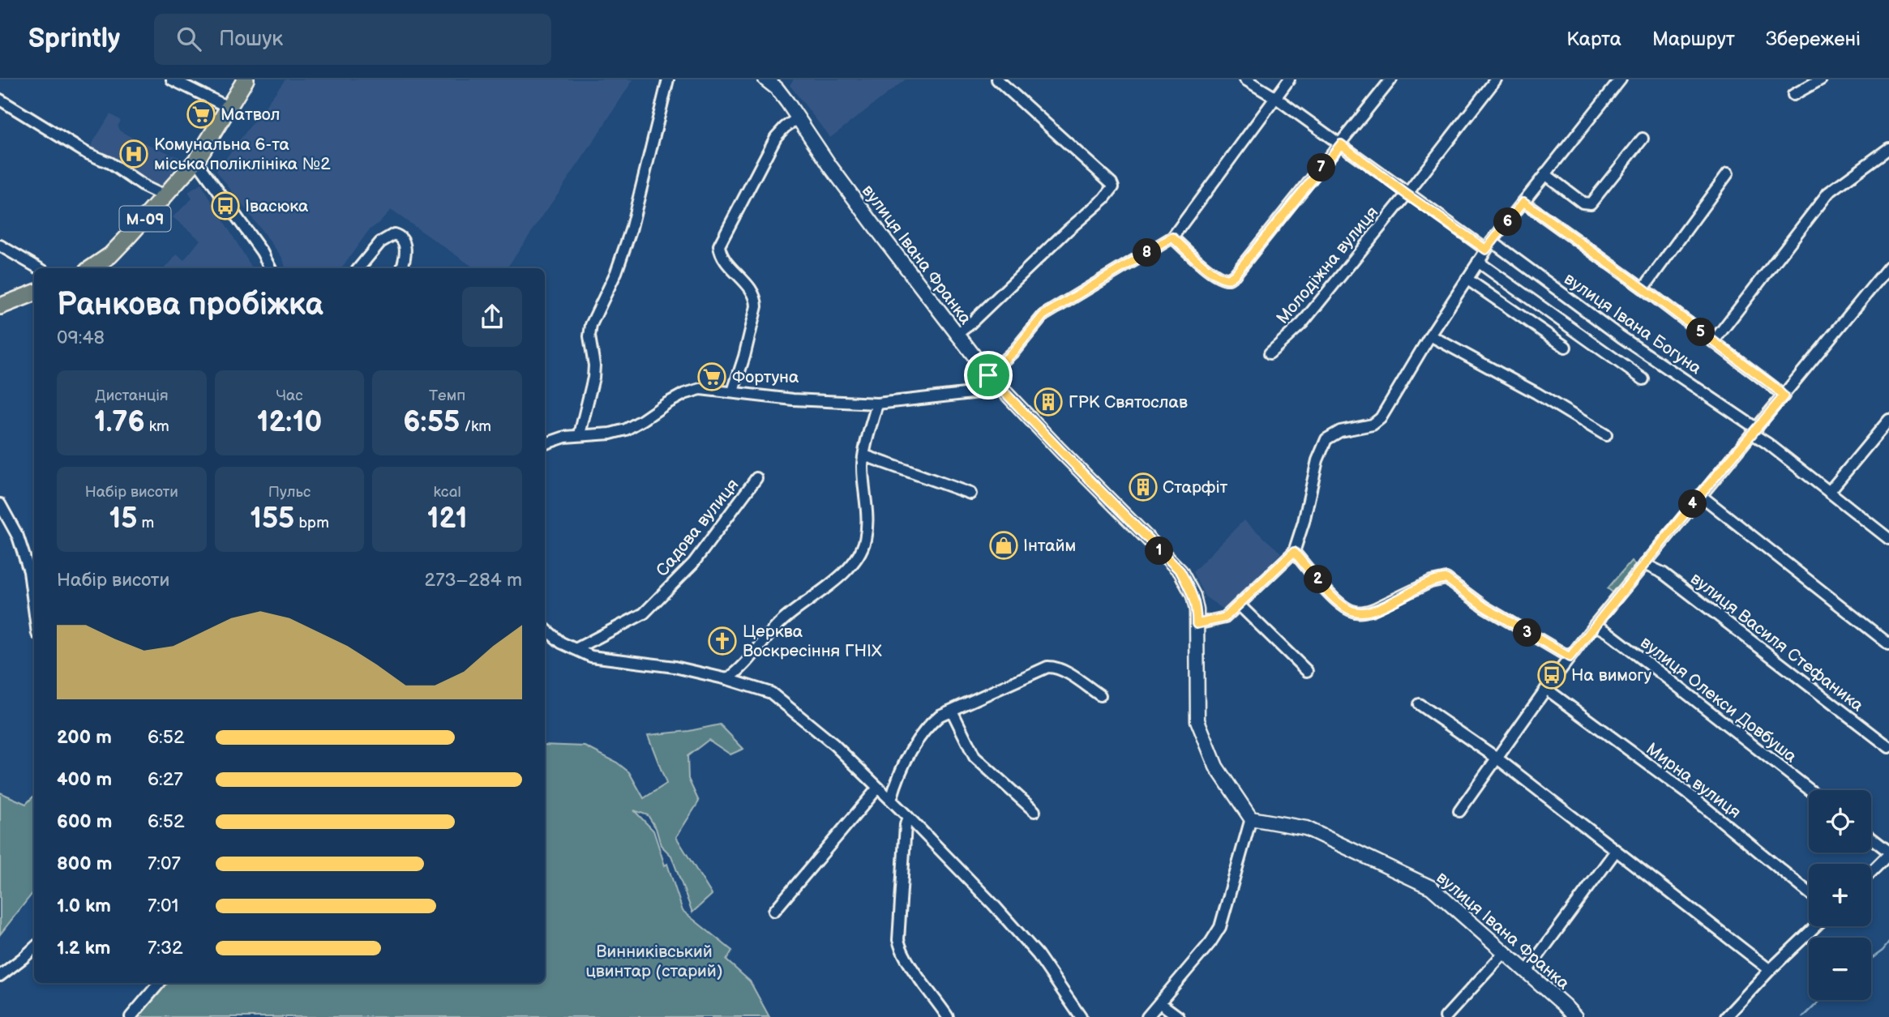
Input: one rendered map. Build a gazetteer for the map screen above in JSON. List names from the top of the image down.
{
  "streets": {
    "main road": ["М-09"],
    "street": [
      "вулиця Івана Франка",
      "Молодіжна вулиця",
      "вулиця Івана Богуна",
      "Садова вулиця",
      "вулиця Василя Стефаника",
      "вулиця Олекси Довбуша",
      "Мирна вулиця"
    ]
  },
  "crossings": [
    ["Молодіжна вулиця", "вулиця Івана Богуна"]
  ],
  "parks": ["Винниківський цвинтар (старий)"],
  "places": {
    "supermarket": ["Матвол", "Фортуна"],
    "hospital": ["Комунальна 6-та міська поліклініка №2"],
    "bus stop": ["Івасюка", "На вимогу"],
    "building": ["ГРК Святослав", "Старфіт"],
    "shop": ["Інтайм"],
    "church": ["Церква Воскресіння ГНІХ"]
  },
  "page": {
    "header": "Sprintly",
    "search": "Пошук",
    "nav": ["Карта", "Маршрут", "Збережені"],
    "pins": [
      "7",
      "6",
      "8",
      "5",
      "4",
      "1",
      "2",
      "3"
    ],
    "heading": ["Ранкова пробіжка", "09:48"],
    "stats": [
      ["Дистанція", "1.76 km"],
      ["Час", "12:10"],
      ["Темп", "6:55 /km"],
      ["Набір висоти", "15 m"],
      ["Пульс", "155 bpm"],
      ["kcal", "121"]
    ],
    "chart": ["Набір висоти", "273–284 m"],
    "list": [
      {
        "name": "200 m",
        "note": "6:52"
      },
      {
        "name": "400 m",
        "note": "6:27"
      },
      {
        "name": "600 m",
        "note": "6:52"
      },
      {
        "name": "800 m",
        "note": "7:07"
      },
      {
        "name": "1.0 km",
        "note": "7:01"
      },
      {
        "name": "1.2 km",
        "note": "7:32"
      }
    ],
    "map_buttons": ["+", "−"]
  }
}
